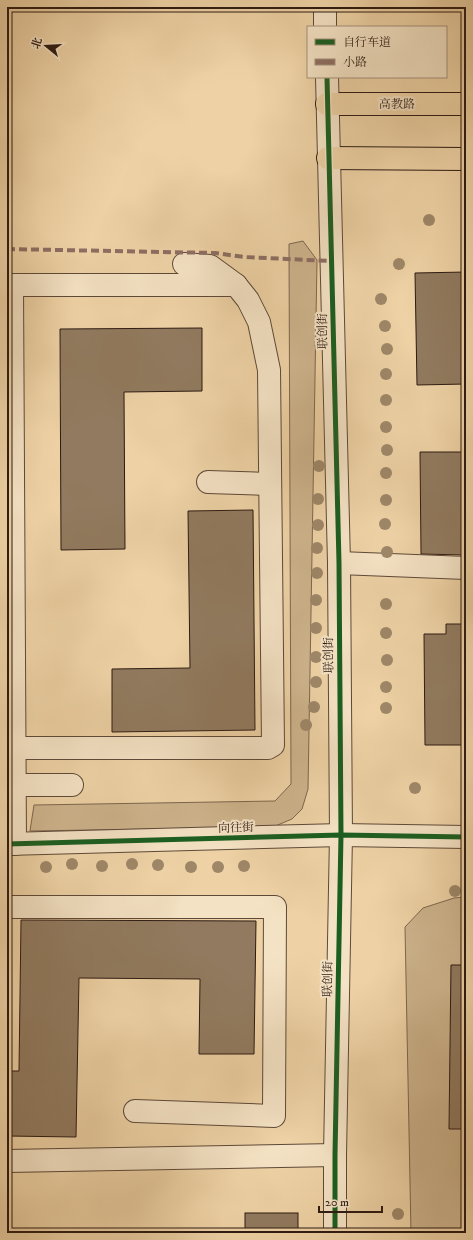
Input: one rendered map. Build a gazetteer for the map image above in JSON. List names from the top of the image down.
{
  "streets": {
    "main road": ["高教路"],
    "street": ["联创街", "向往街"]
  },
  "crossings": [
    ["高教路", "联创街"],
    ["联创街", "向往街"]
  ],
  "legend": ["自行车道", "小路"],
  "scale_bar": "20 m",
  "north": "left"
}
